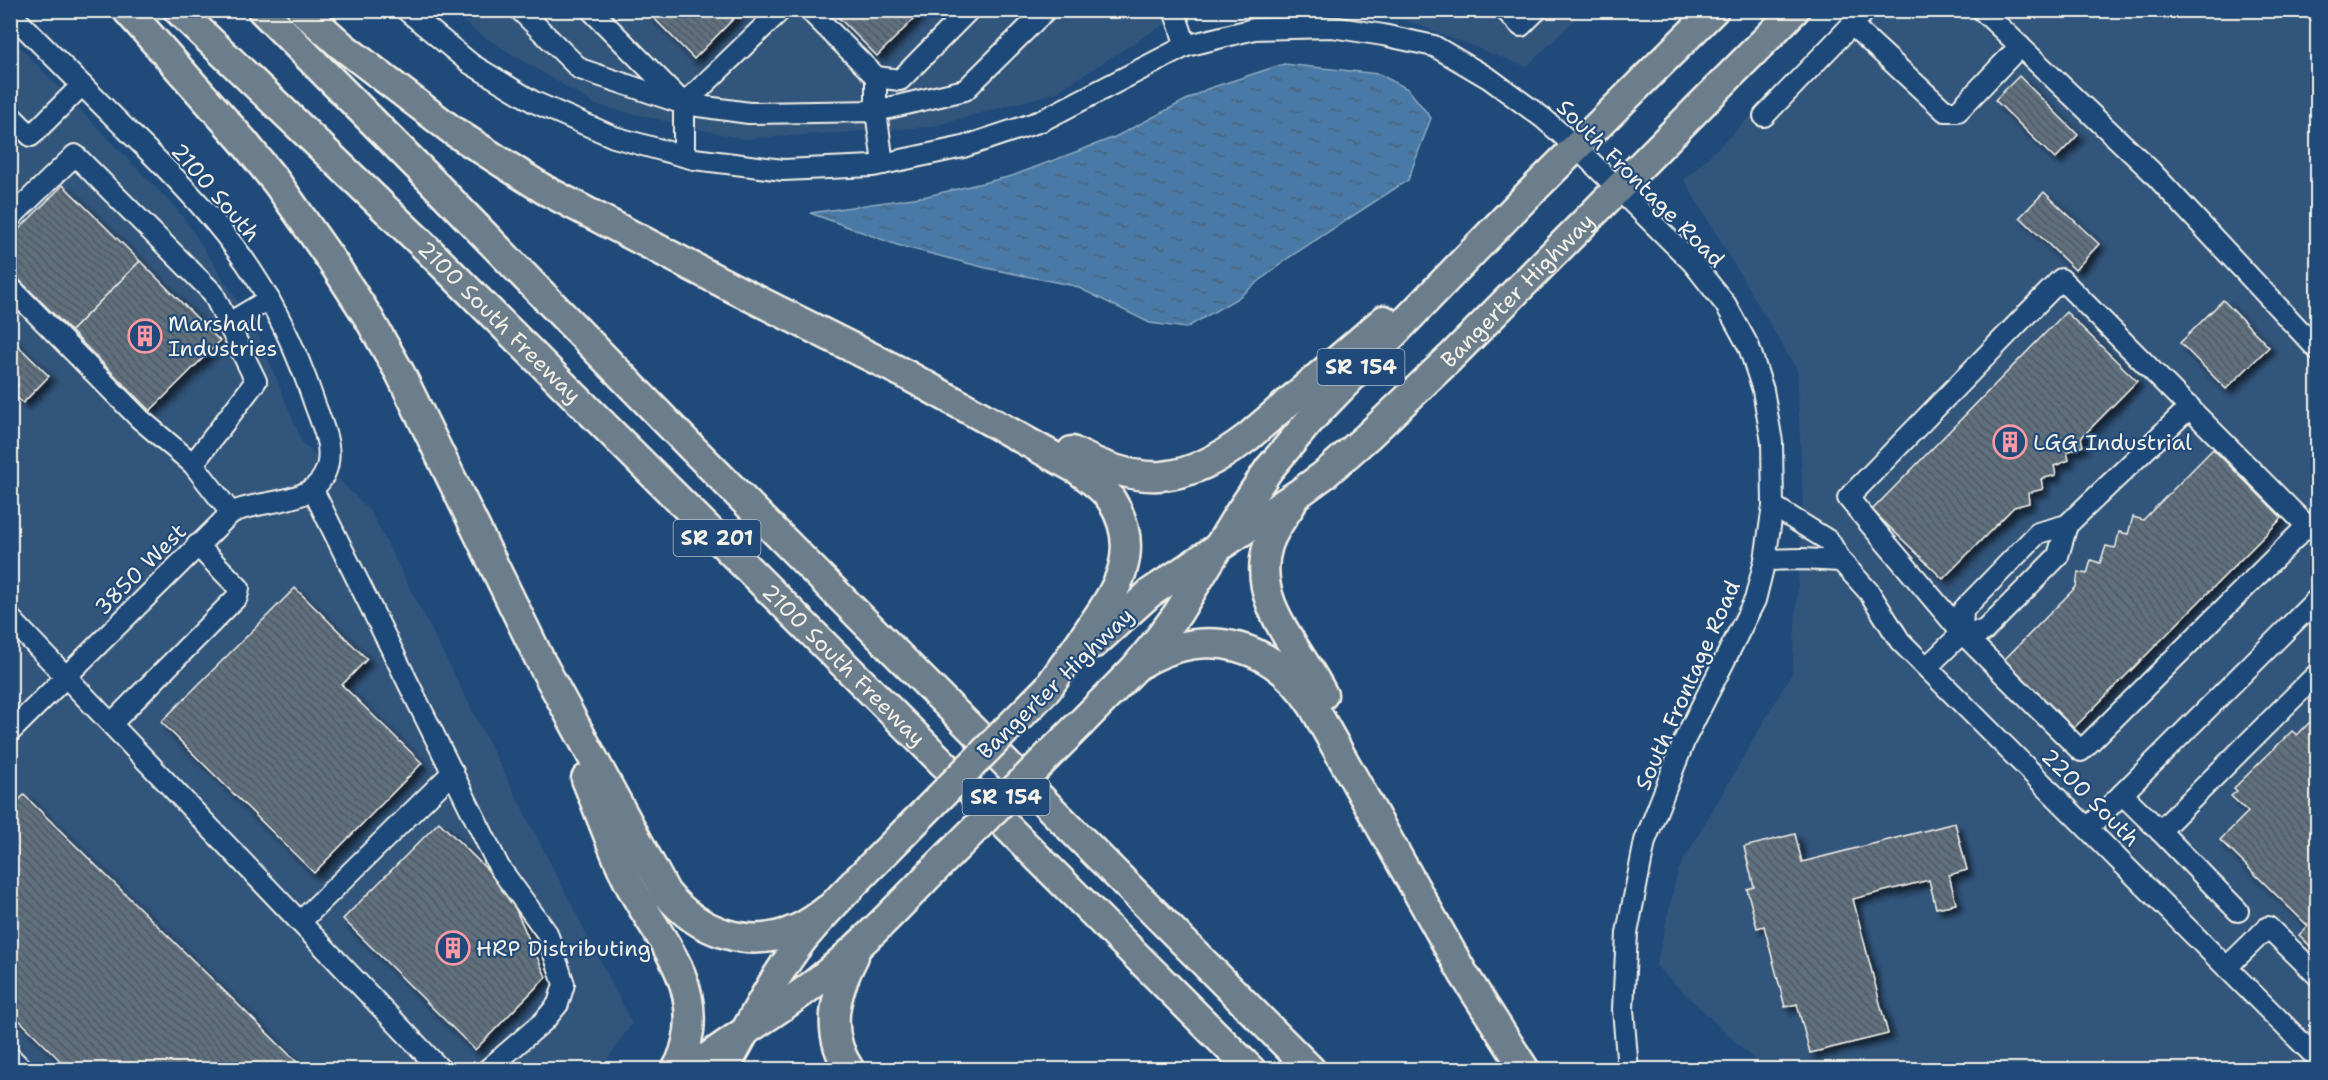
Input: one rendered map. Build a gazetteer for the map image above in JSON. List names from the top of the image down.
{
  "streets": {
    "highway": [
      "Bangerter Highway",
      "2100 South Freeway",
      "SR 154",
      "SR 201"
    ],
    "street": [
      "South Frontage Road",
      "2100 South",
      "3850 West",
      "2200 South"
    ]
  },
  "crossings": [
    ["South Frontage Road", "Bangerter Highway"],
    ["South Frontage Road", "2200 South"],
    ["2100 South", "3850 West"]
  ],
  "places": {
    "building": ["Marshall Industries", "LGG Industrial", "HRP Distributing"]
  }
}
